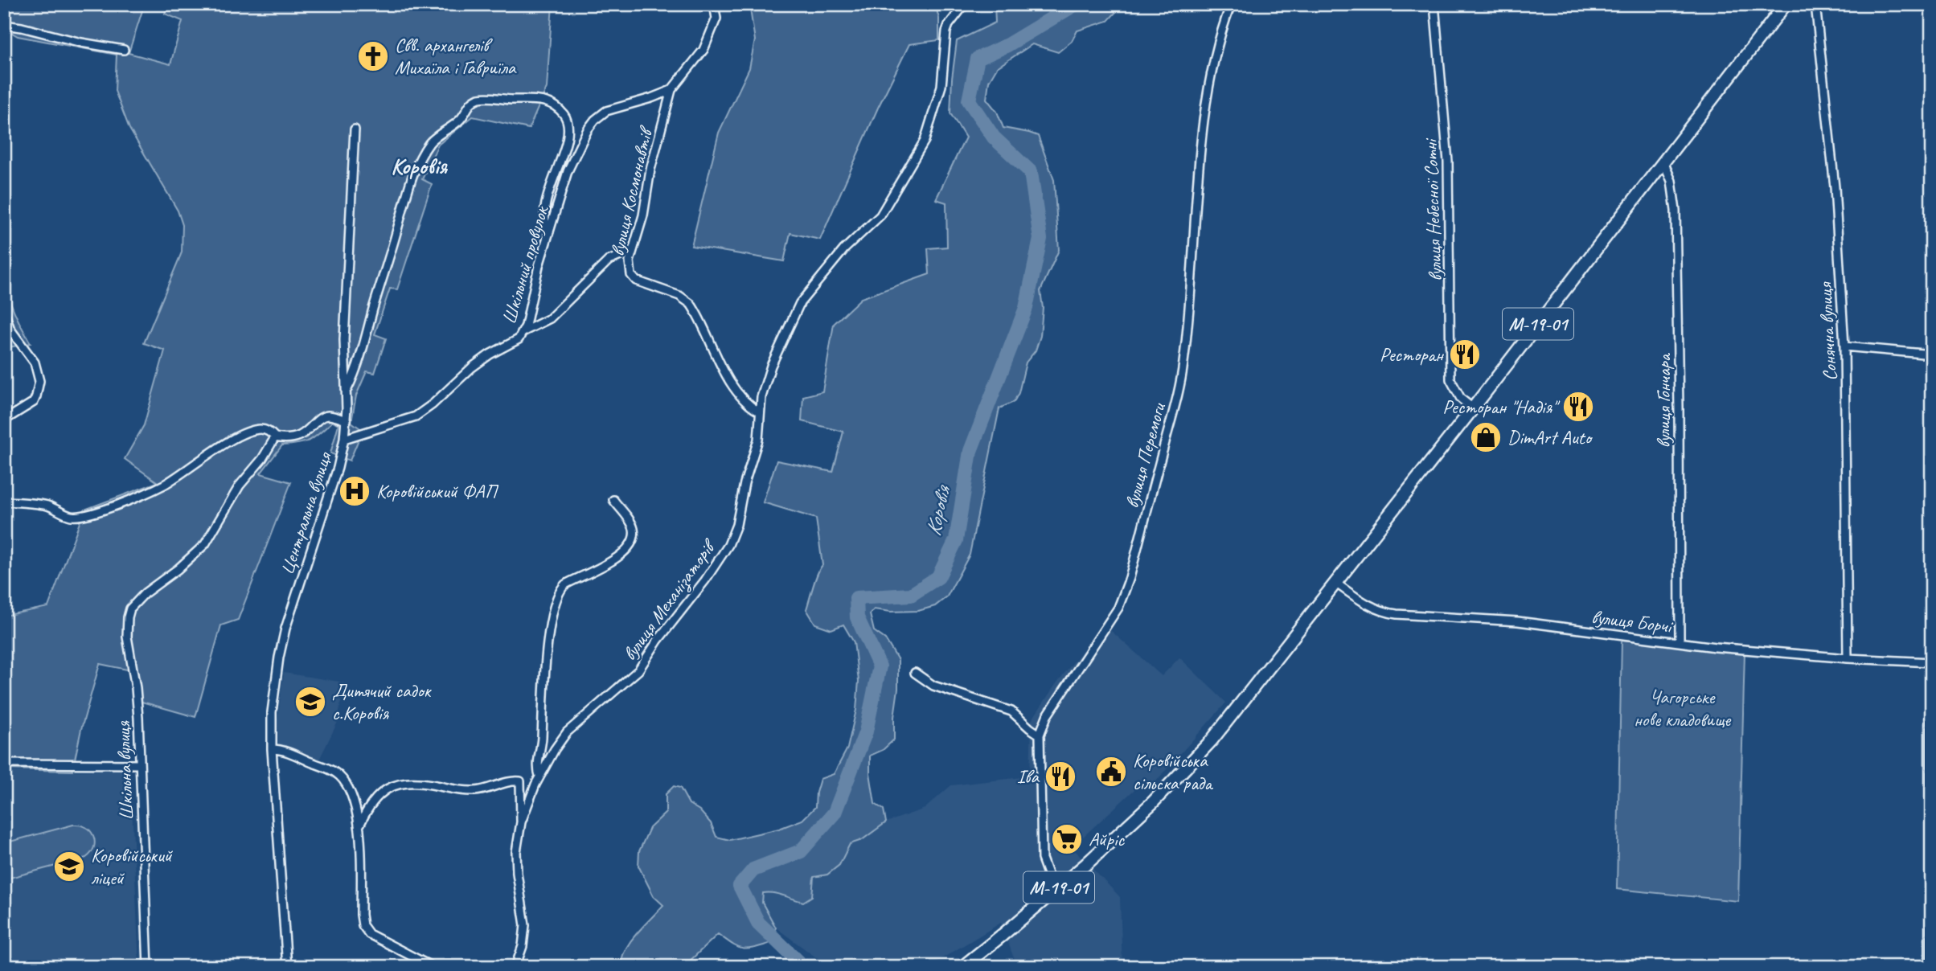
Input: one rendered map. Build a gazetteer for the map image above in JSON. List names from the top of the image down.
{
  "streets": {
    "main road": ["М-19-01"],
    "street": [
      "вулиця Космонавтів",
      "вулиця Небесної Сотні",
      "Шкільний провулок",
      "Сонячна вулиця",
      "вулиця Гончара",
      "вулиця Перемоги",
      "Центральна вулиця",
      "вулиця Механізаторів",
      "вулиця Борчі",
      "Шкільна вулиця"
    ]
  },
  "crossings": [
    ["вулиця Космонавтів", "Шкільний провулок"],
    ["вулиця Космонавтів", "вулиця Механізаторів"],
    ["вулиця Небесної Сотні", "М-19-01"],
    ["Шкільний провулок", "Центральна вулиця"],
    ["М-19-01", "вулиця Гончара"],
    ["М-19-01", "вулиця Перемоги"],
    ["М-19-01", "вулиця Борчі"],
    ["Сонячна вулиця", "вулиця Борчі"],
    ["вулиця Гончара", "вулиця Борчі"]
  ],
  "districts": ["Коровія"],
  "water": ["Коровія"],
  "parks": ["Чагорське нове кладовище"],
  "places": {
    "church": ["Свв. архангелів Михаїла і Гавриїла"],
    "restaurant": ["Ресторан", "Ресторан \"Надія\"", "Іва"],
    "shop": ["DimArt Auto"],
    "hospital": ["Коровійський ФАП"],
    "school or university": ["Дитячий садок с.Коровія", "Коровійський ліцей"],
    "public building": ["Коровійська сільска рада"],
    "supermarket": ["Айріс"]
  }
}
